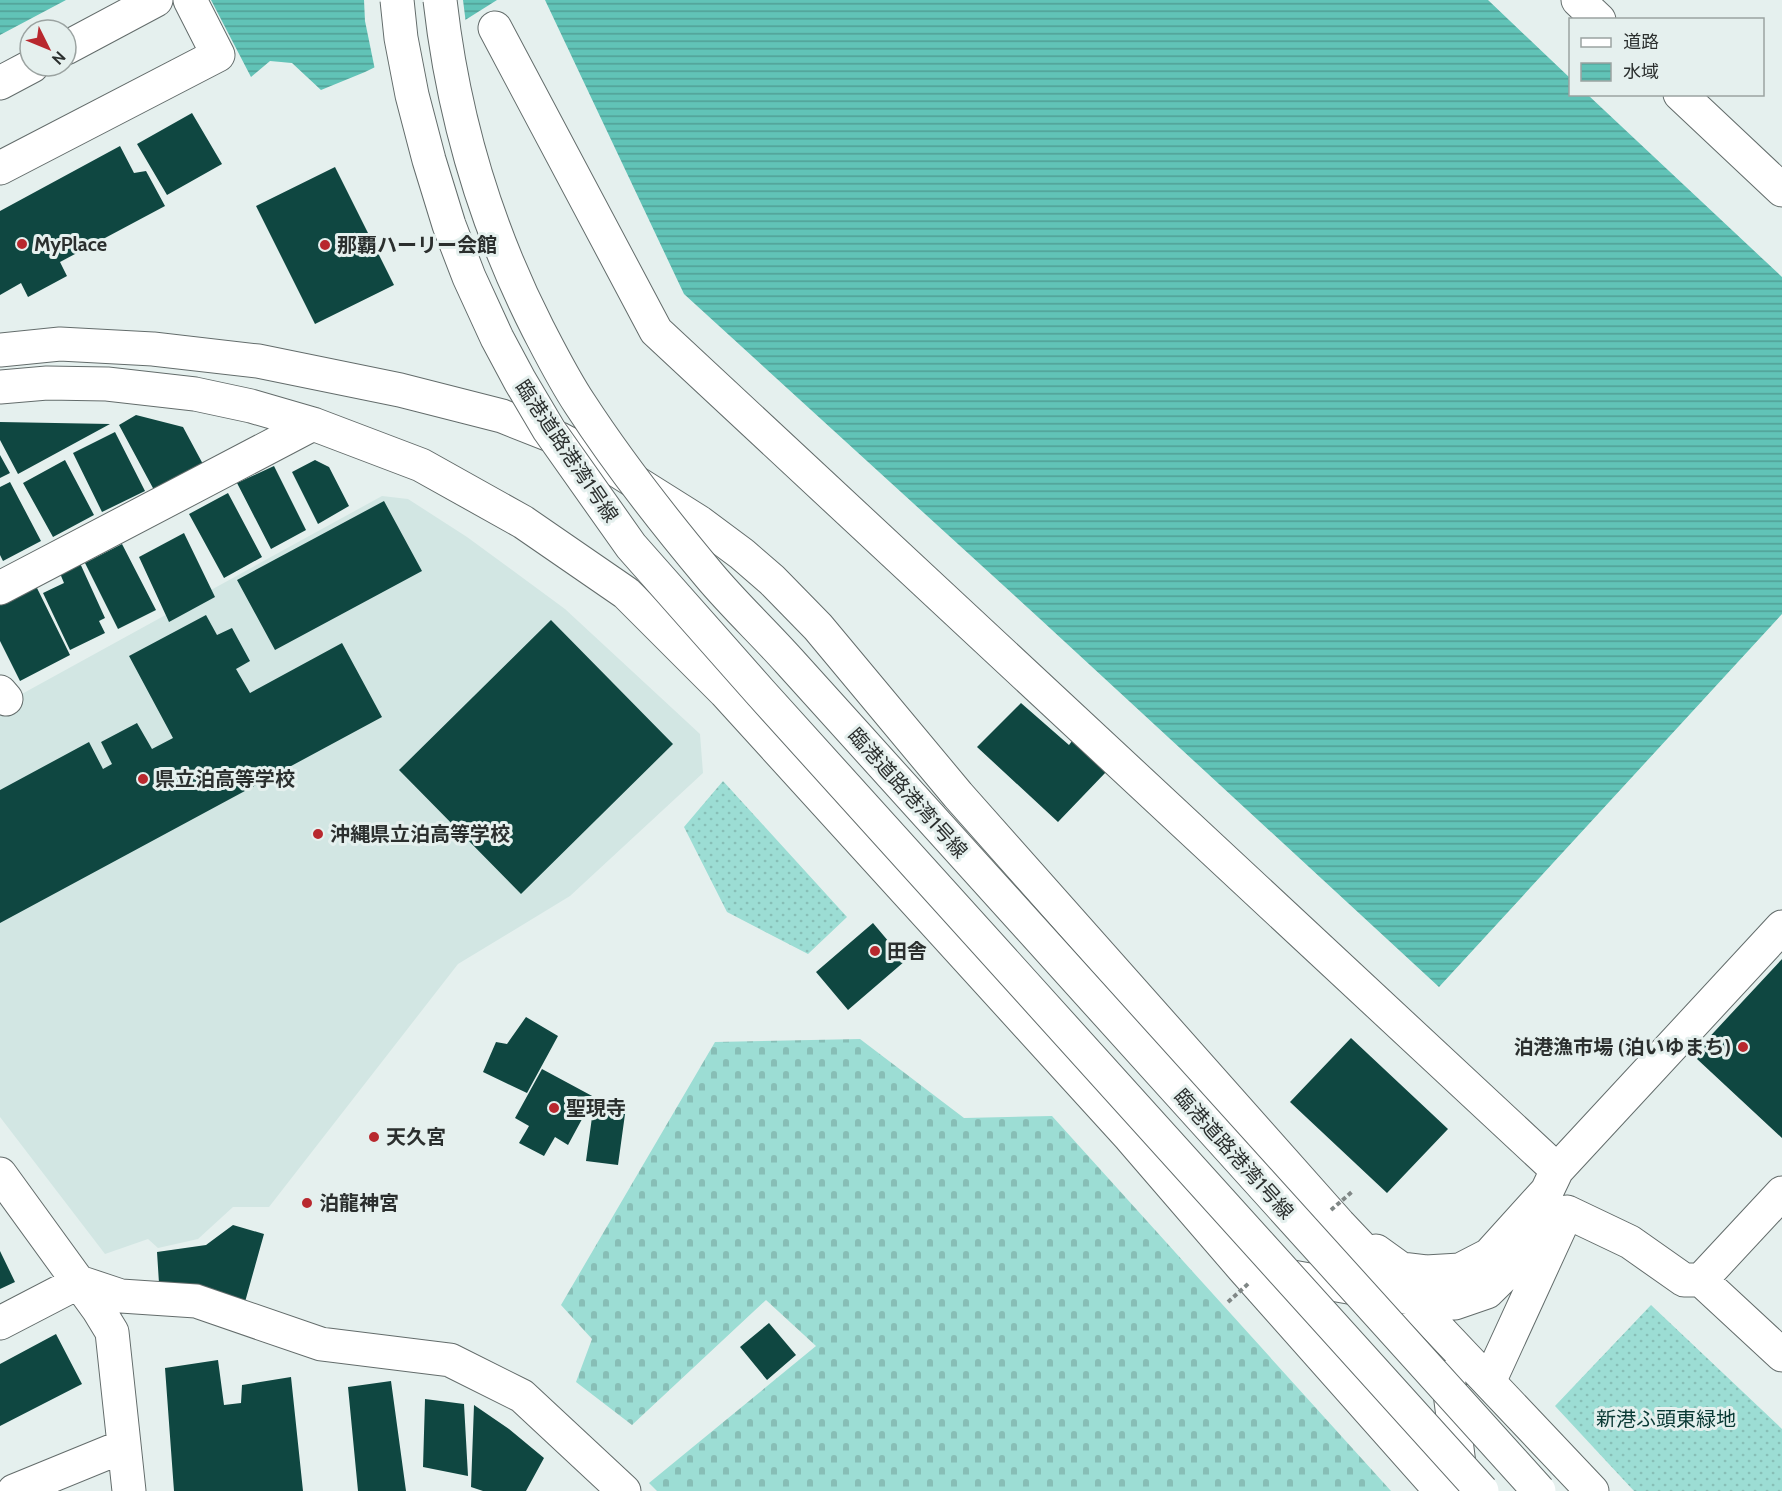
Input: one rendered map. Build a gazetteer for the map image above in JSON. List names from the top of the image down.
{
  "streets": {
    "street": ["臨港道路港湾1号線"]
  },
  "parks": ["新港ふ頭東緑地"],
  "places": [
    "MyPlace",
    "那覇ハーリー会館",
    "県立泊高等学校",
    "沖縄県立泊高等学校",
    "田舎",
    "泊港漁市場 (泊いゆまち)",
    "聖現寺",
    "天久宮",
    "泊龍神宮"
  ],
  "legend": ["道路", "水域"],
  "north": "bottom right"
}
